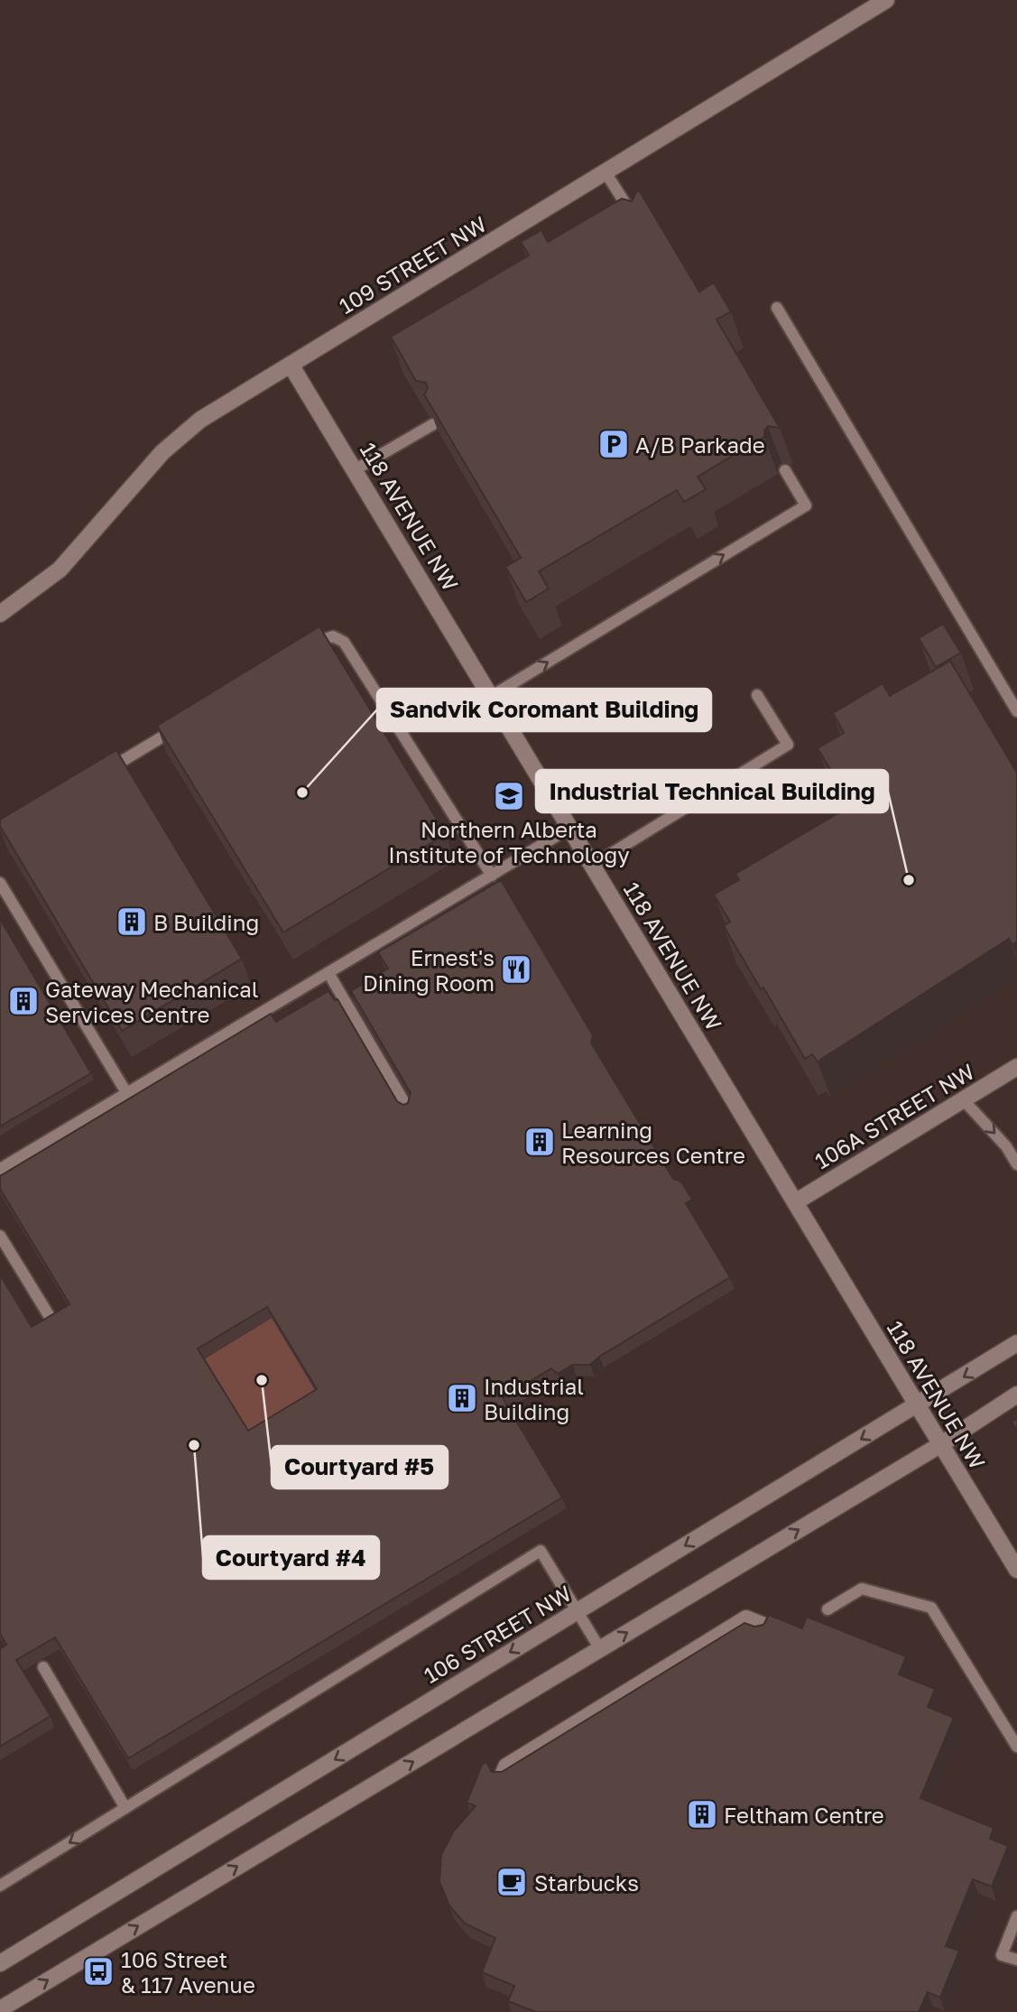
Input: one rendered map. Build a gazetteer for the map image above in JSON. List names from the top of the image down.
{
  "streets": {
    "street": [
      "109 STREET NW",
      "118 AVENUE NW",
      "106A STREET NW",
      "106 STREET NW"
    ]
  },
  "crossings": [
    ["109 STREET NW", "118 AVENUE NW"],
    ["118 AVENUE NW", "106A STREET NW"],
    ["118 AVENUE NW", "106 STREET NW"]
  ],
  "places": {
    "parking": ["A/B Parkade"],
    "other": [
      "Sandvik Coromant Building",
      "Industrial Technical Building",
      "Courtyard #5",
      "Courtyard #4"
    ],
    "school or university": ["Northern Alberta Institute of Technology"],
    "building": [
      "B Building",
      "Gateway Mechanical Services Centre",
      "Learning Resources Centre",
      "Industrial Building",
      "Feltham Centre"
    ],
    "restaurant": ["Ernest's Dining Room"],
    "cafe": ["Starbucks"],
    "bus stop": ["106 Street & 117 Avenue"]
  }
}
